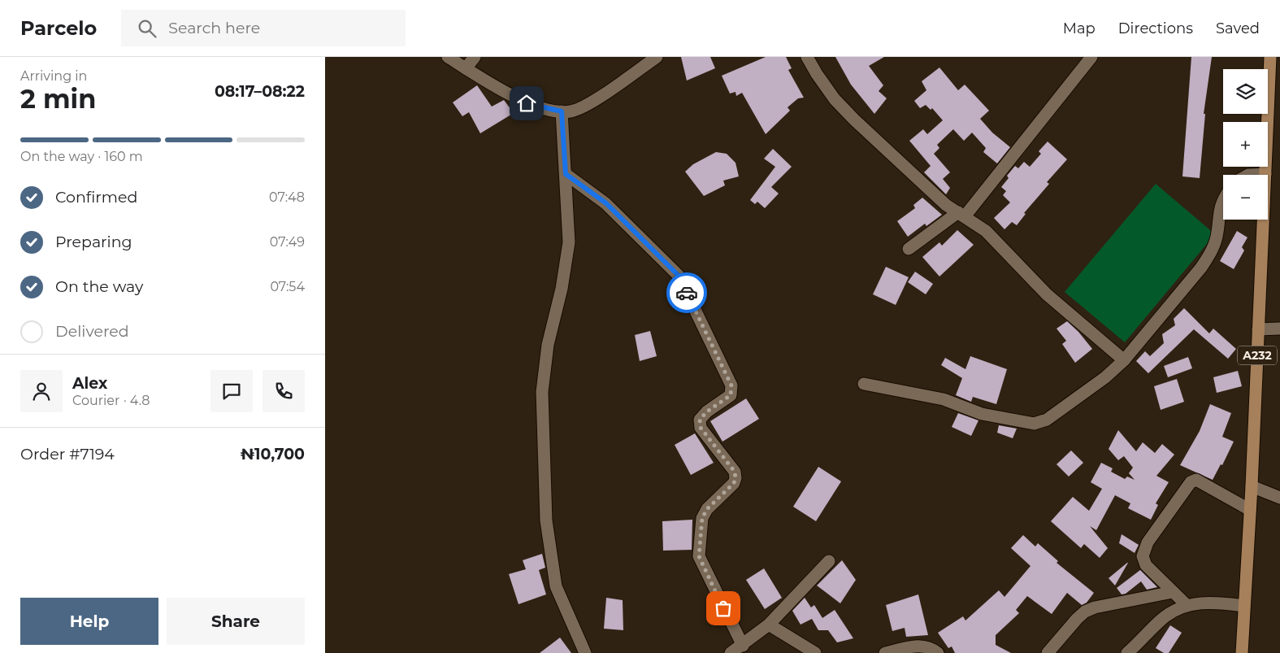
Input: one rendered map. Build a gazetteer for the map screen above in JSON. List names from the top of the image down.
{
  "streets": {
    "main road": ["A232"]
  },
  "page": {
    "header": "Parcelo",
    "search": "Search here",
    "nav": ["Map", "Directions", "Saved"],
    "heading": ["2 min", "Arriving in", "08:17–08:22"],
    "panel": [
      "Alex",
      "Courier · 4.8",
      "Order #7194",
      "₦10,700"
    ],
    "map_buttons": ["+", "−"],
    "bar": "On the way · 160 m",
    "list": [
      ["Confirmed", "07:48"],
      ["Preparing", "07:49"],
      ["On the way", "07:54"],
      "Delivered"
    ],
    "buttons": ["Help", "Share"]
  }
}
